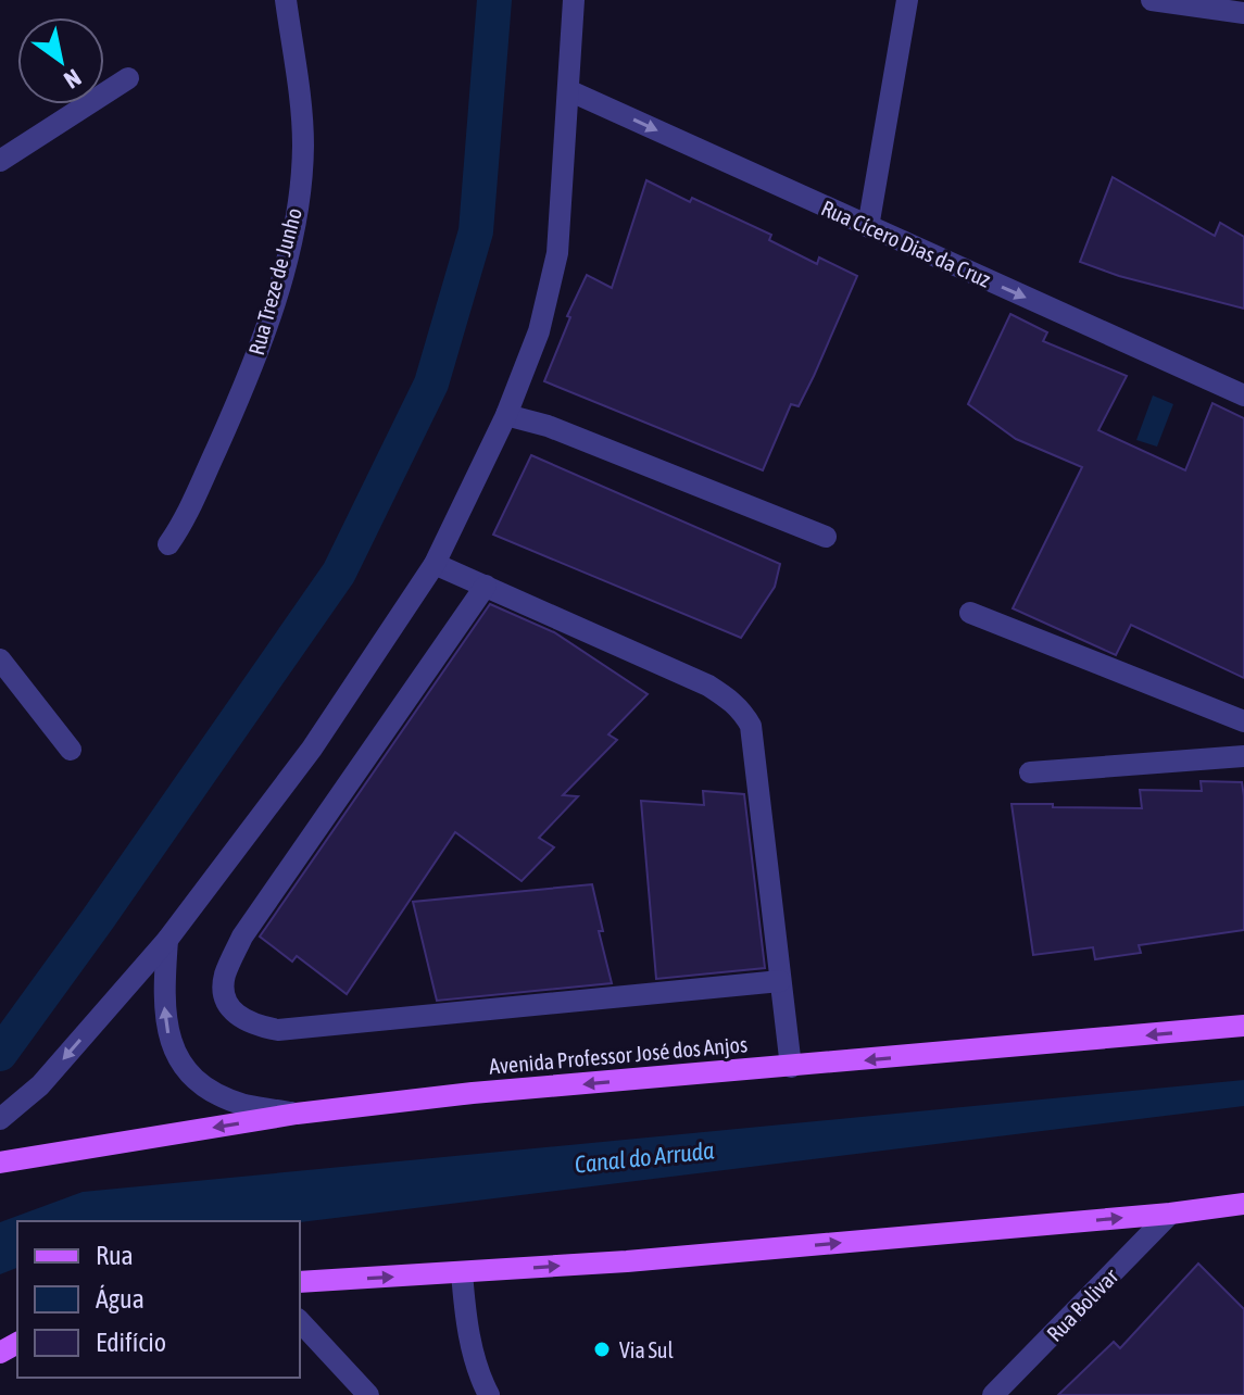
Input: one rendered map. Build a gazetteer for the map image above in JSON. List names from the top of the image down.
{
  "streets": {
    "main road": ["Avenida Professor José dos Anjos"],
    "street": ["Rua Cícero Dias da Cruz", "Rua Treze de Junho", "Rua Bolivar"]
  },
  "one_way": ["Rua Cícero Dias da Cruz"],
  "water": ["Canal do Arruda"],
  "places": ["Via Sul"],
  "legend": ["Rua", "Água", "Edifício"],
  "north": "bottom right"
}
